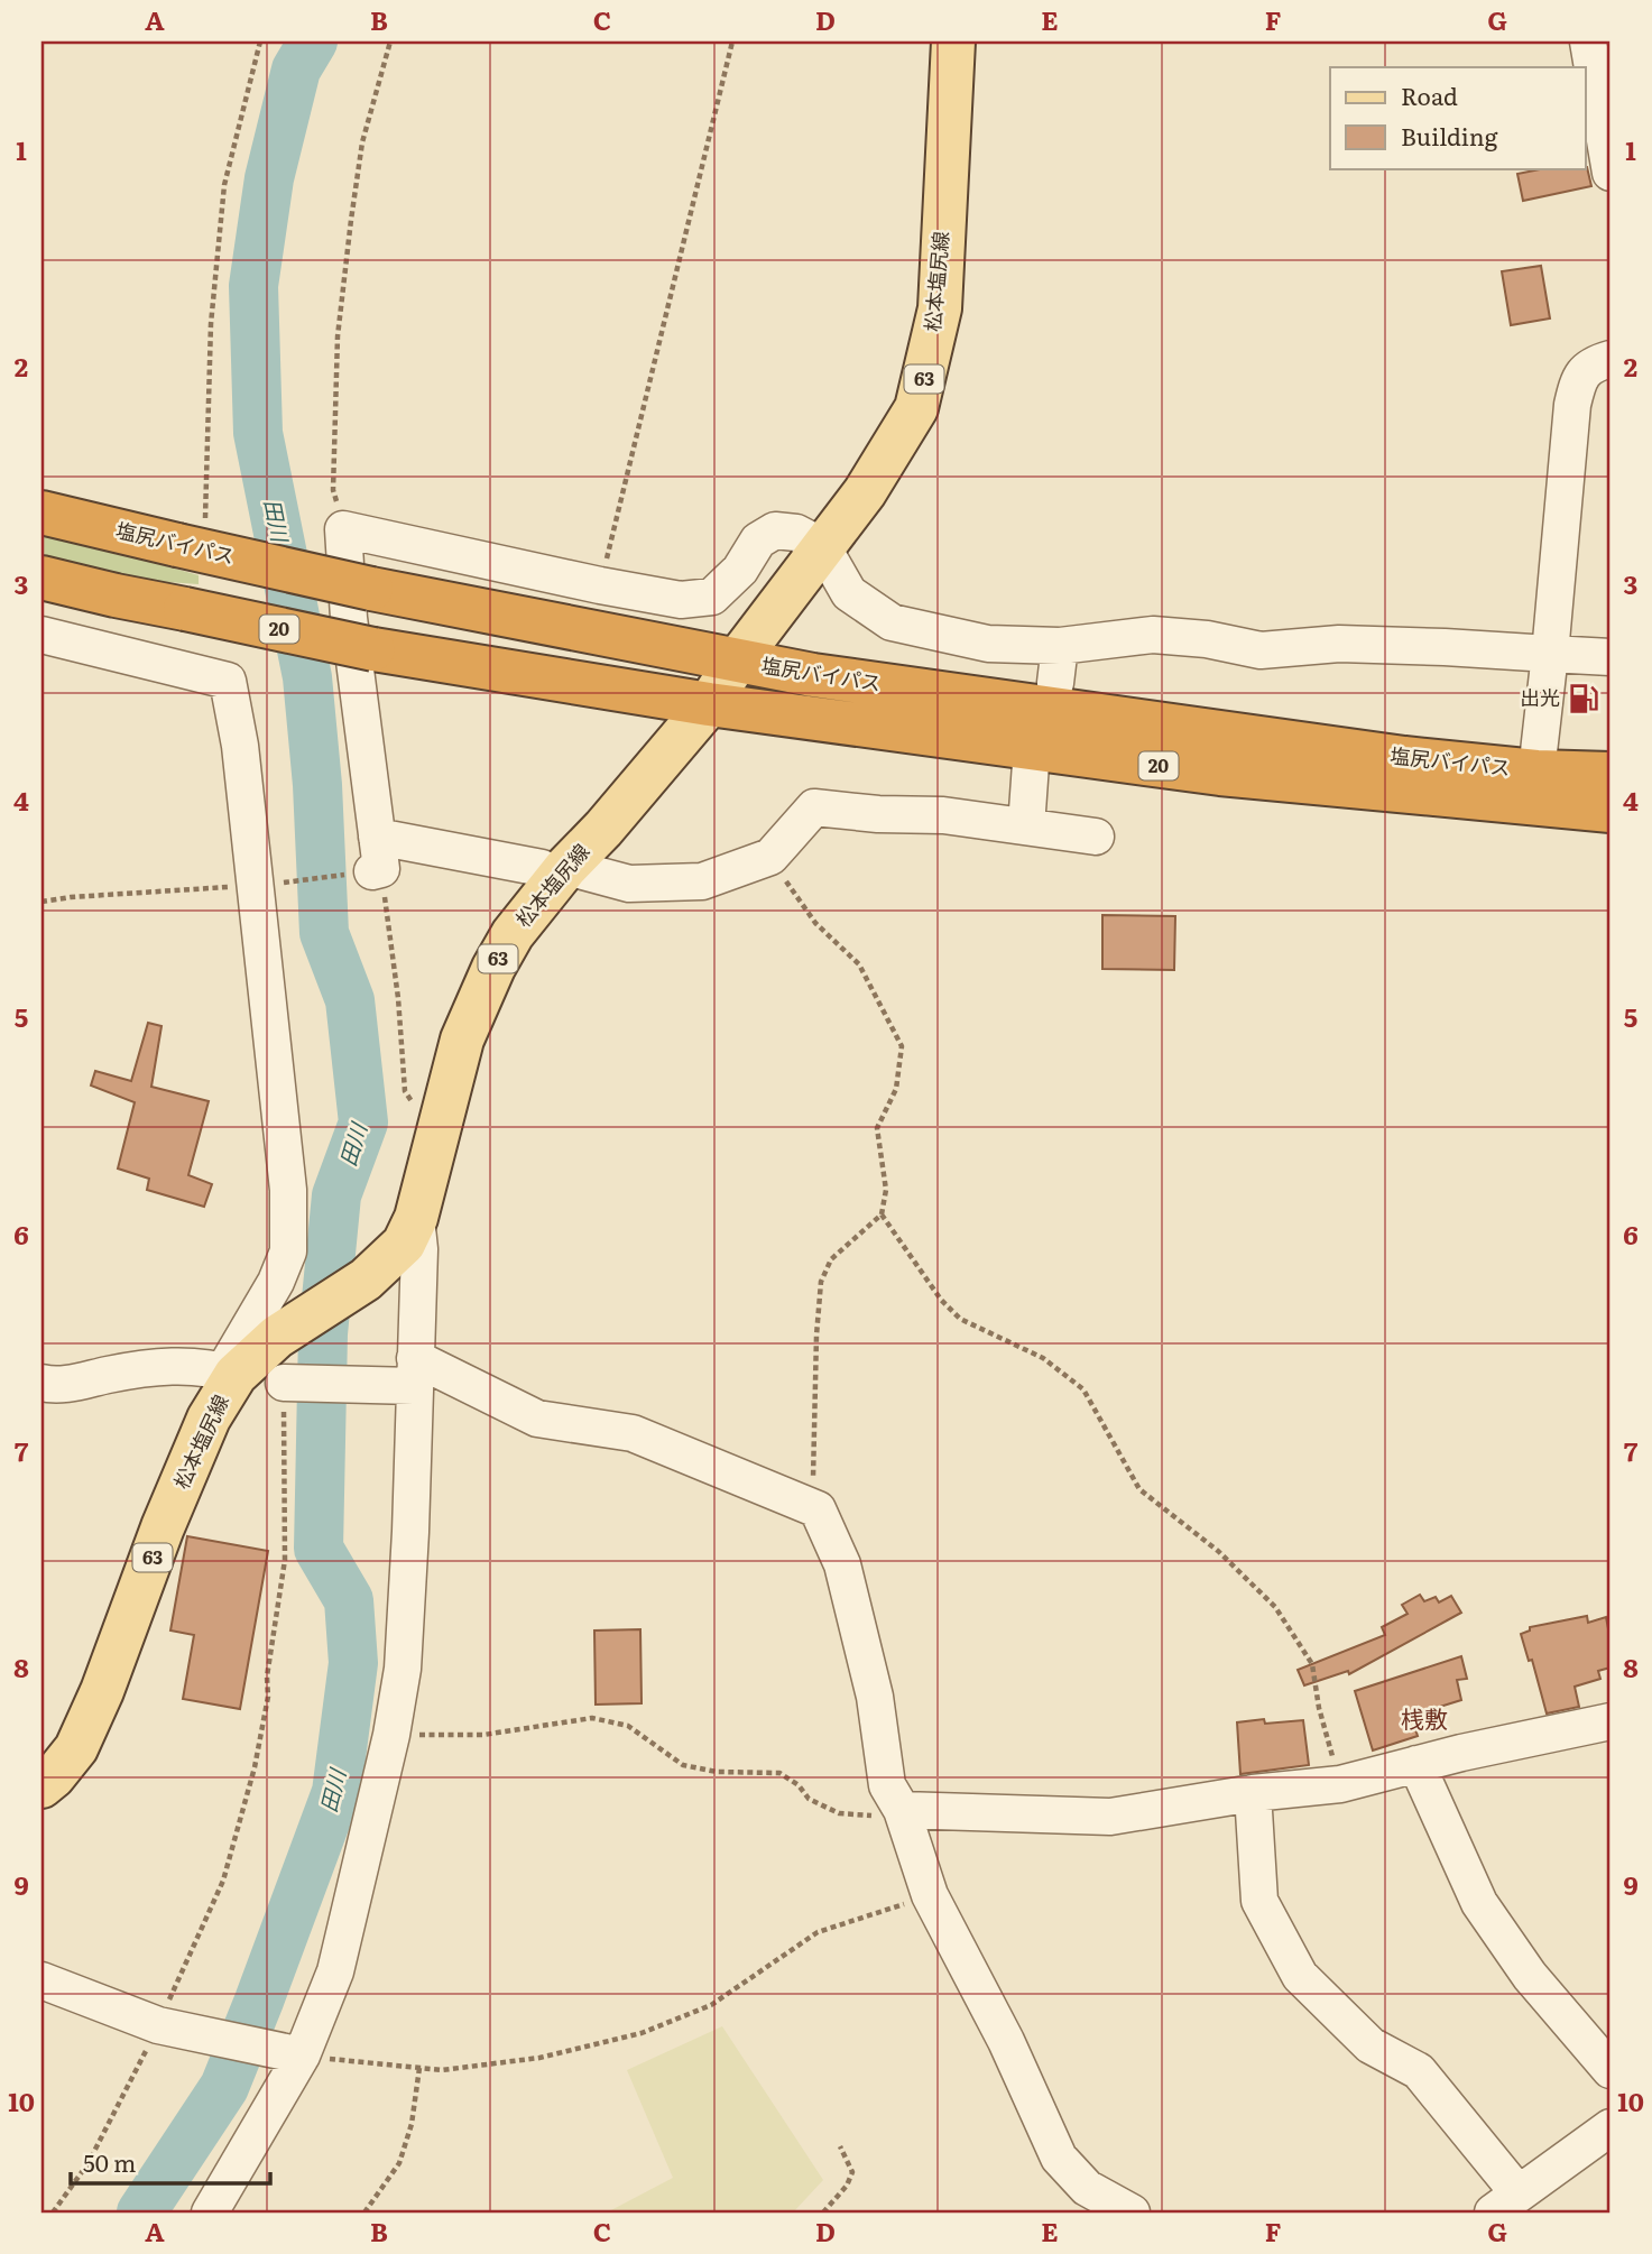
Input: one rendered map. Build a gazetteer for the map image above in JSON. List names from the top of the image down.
{
  "streets": {
    "highway": ["塩尻バイパス", "20"],
    "main road": ["松本塩尻線", "63"]
  },
  "crossings": [
    ["松本塩尻線", "塩尻バイパス"]
  ],
  "districts": ["桟敷"],
  "water": ["田川"],
  "places": {
    "fuel station": ["出光"]
  },
  "legend": ["Road", "Building"],
  "scale_bar": "50 m",
  "grid": {
    "columns": [
      "A",
      "B",
      "C",
      "D",
      "E",
      "F",
      "G"
    ],
    "rows": [
      "1",
      "2",
      "3",
      "4",
      "5",
      "6",
      "7",
      "8",
      "9",
      "10"
    ]
  }
}
